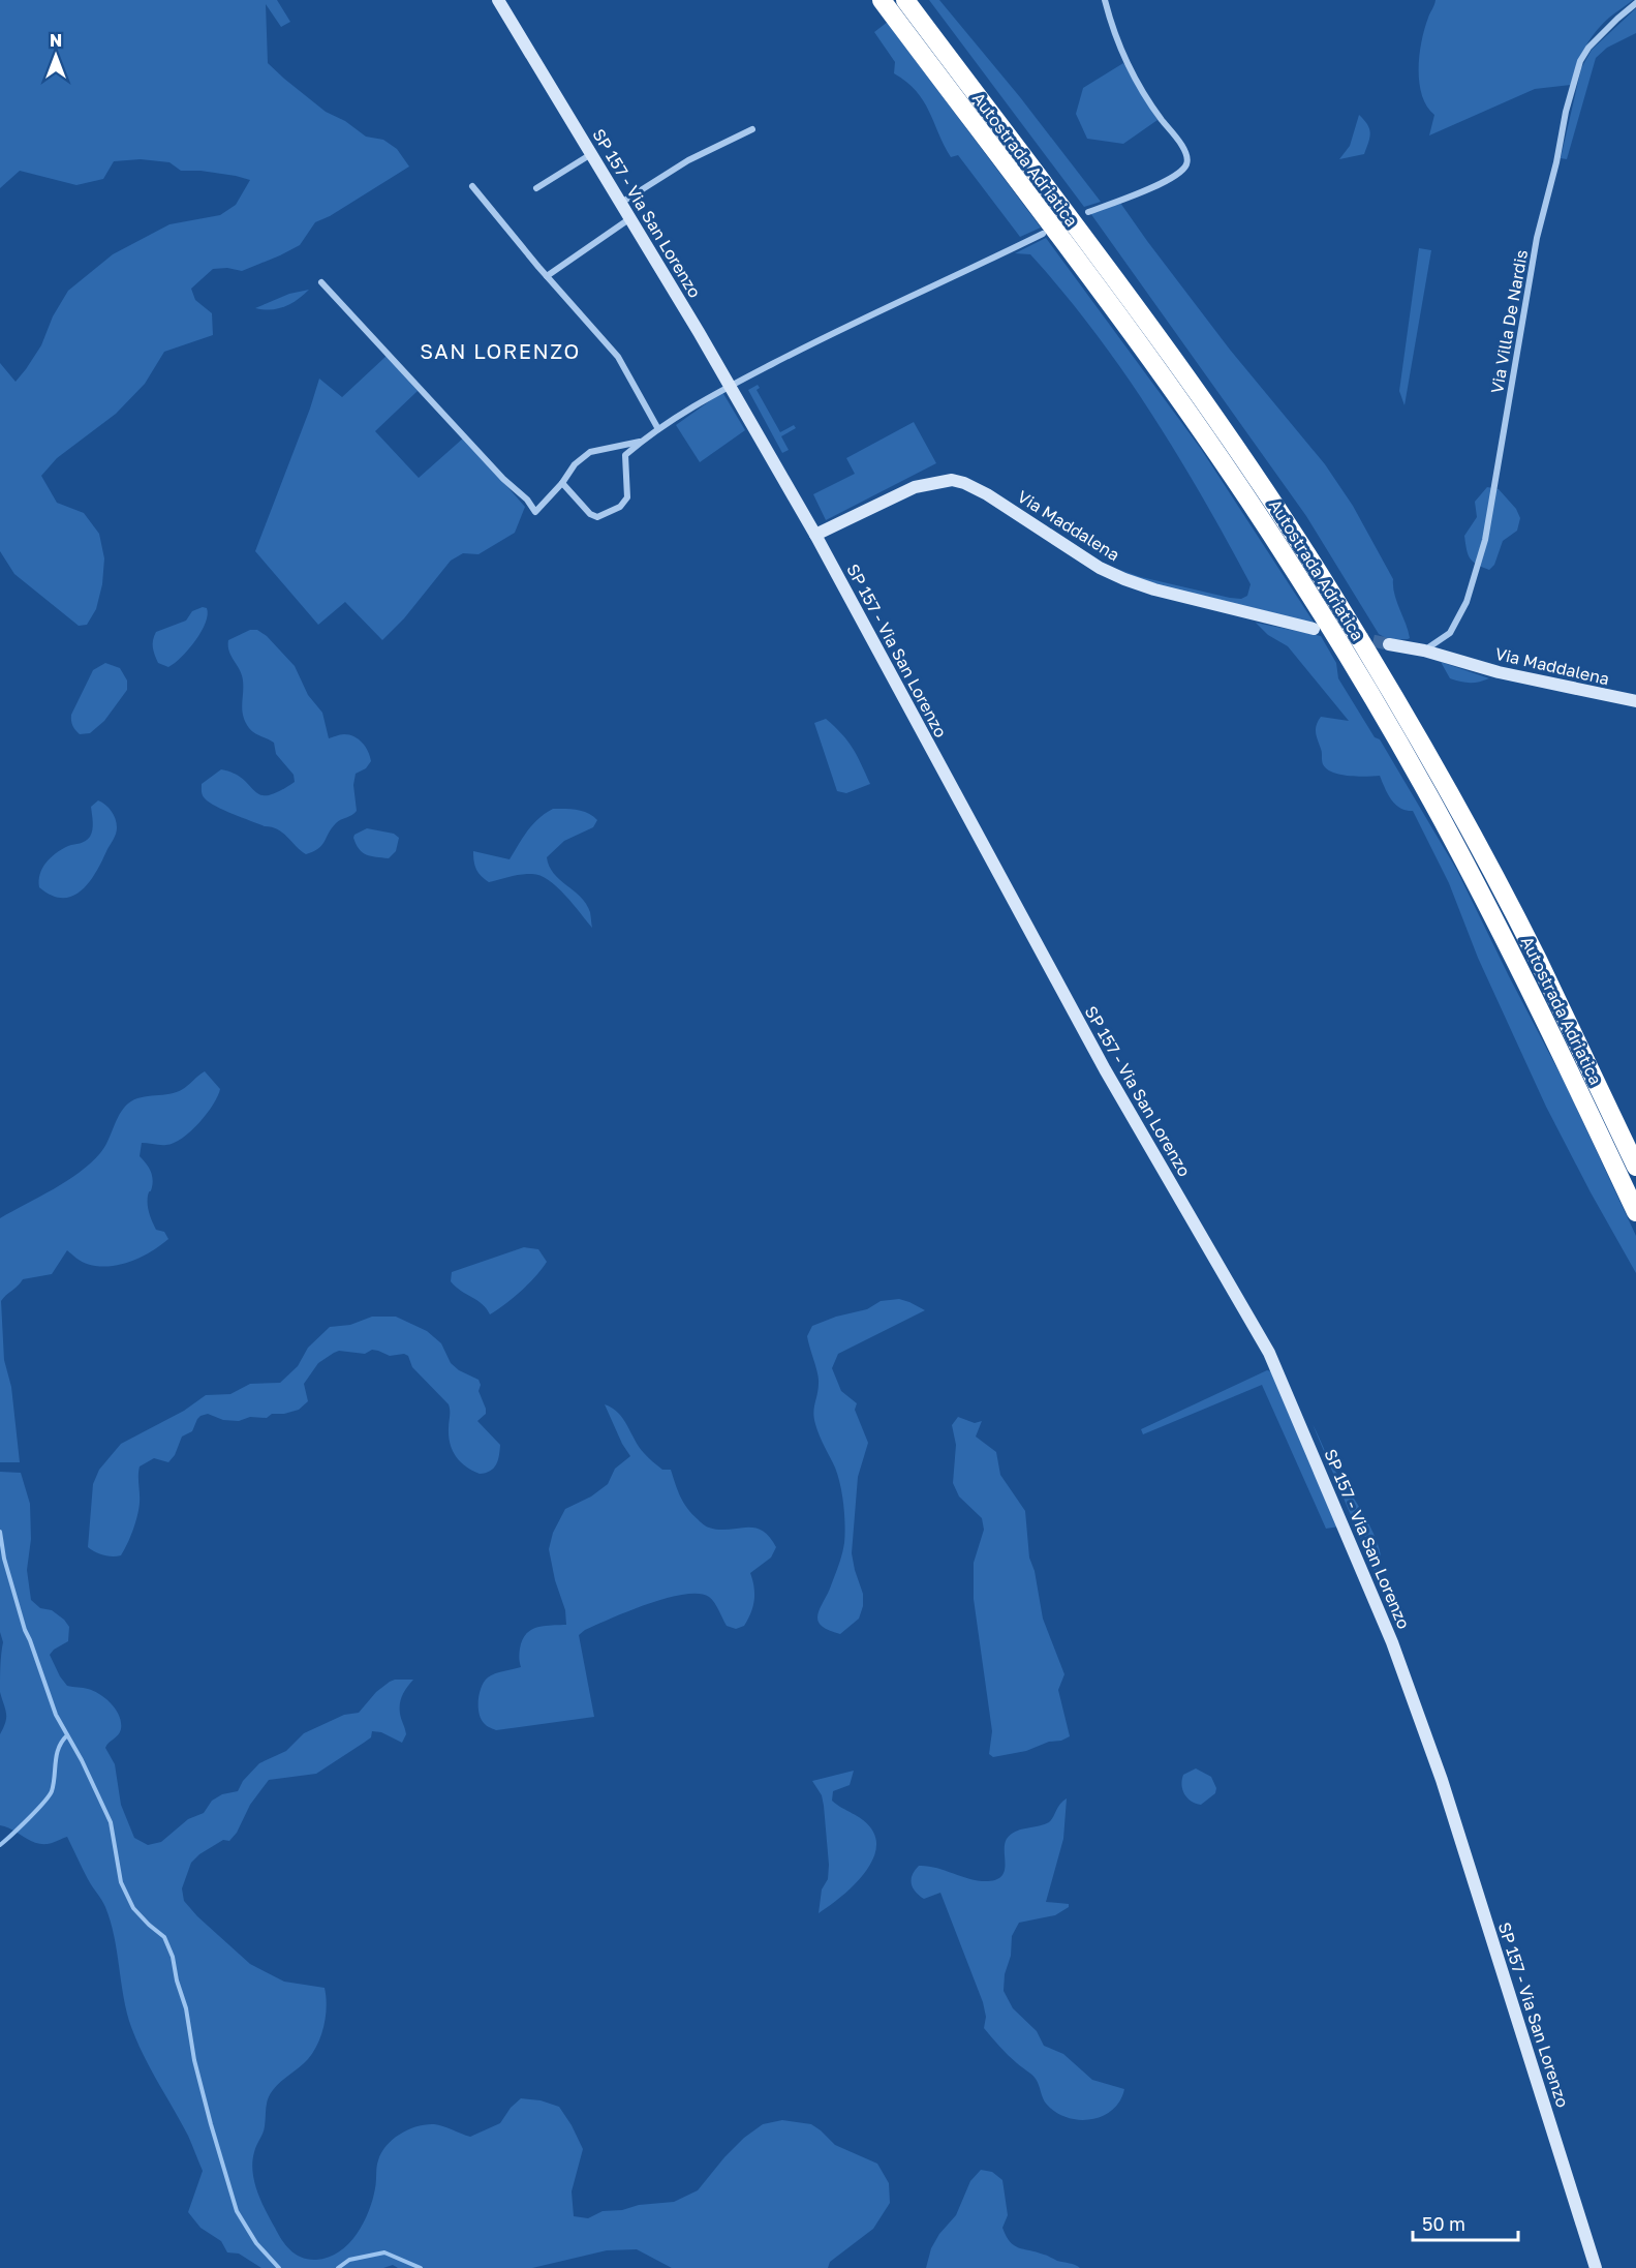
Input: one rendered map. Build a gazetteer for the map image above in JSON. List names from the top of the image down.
{
  "streets": {
    "highway": ["Autostrada Adriatica"],
    "main road": ["SP 157 - Via San Lorenzo", "Via Maddalena"],
    "street": ["Via Villa De Nardis"]
  },
  "crossings": [
    ["SP 157 - Via San Lorenzo", "Via Maddalena"],
    ["Via Villa De Nardis", "Via Maddalena"]
  ],
  "districts": ["SAN LORENZO"],
  "scale_bar": "50 m",
  "north": "top"
}
